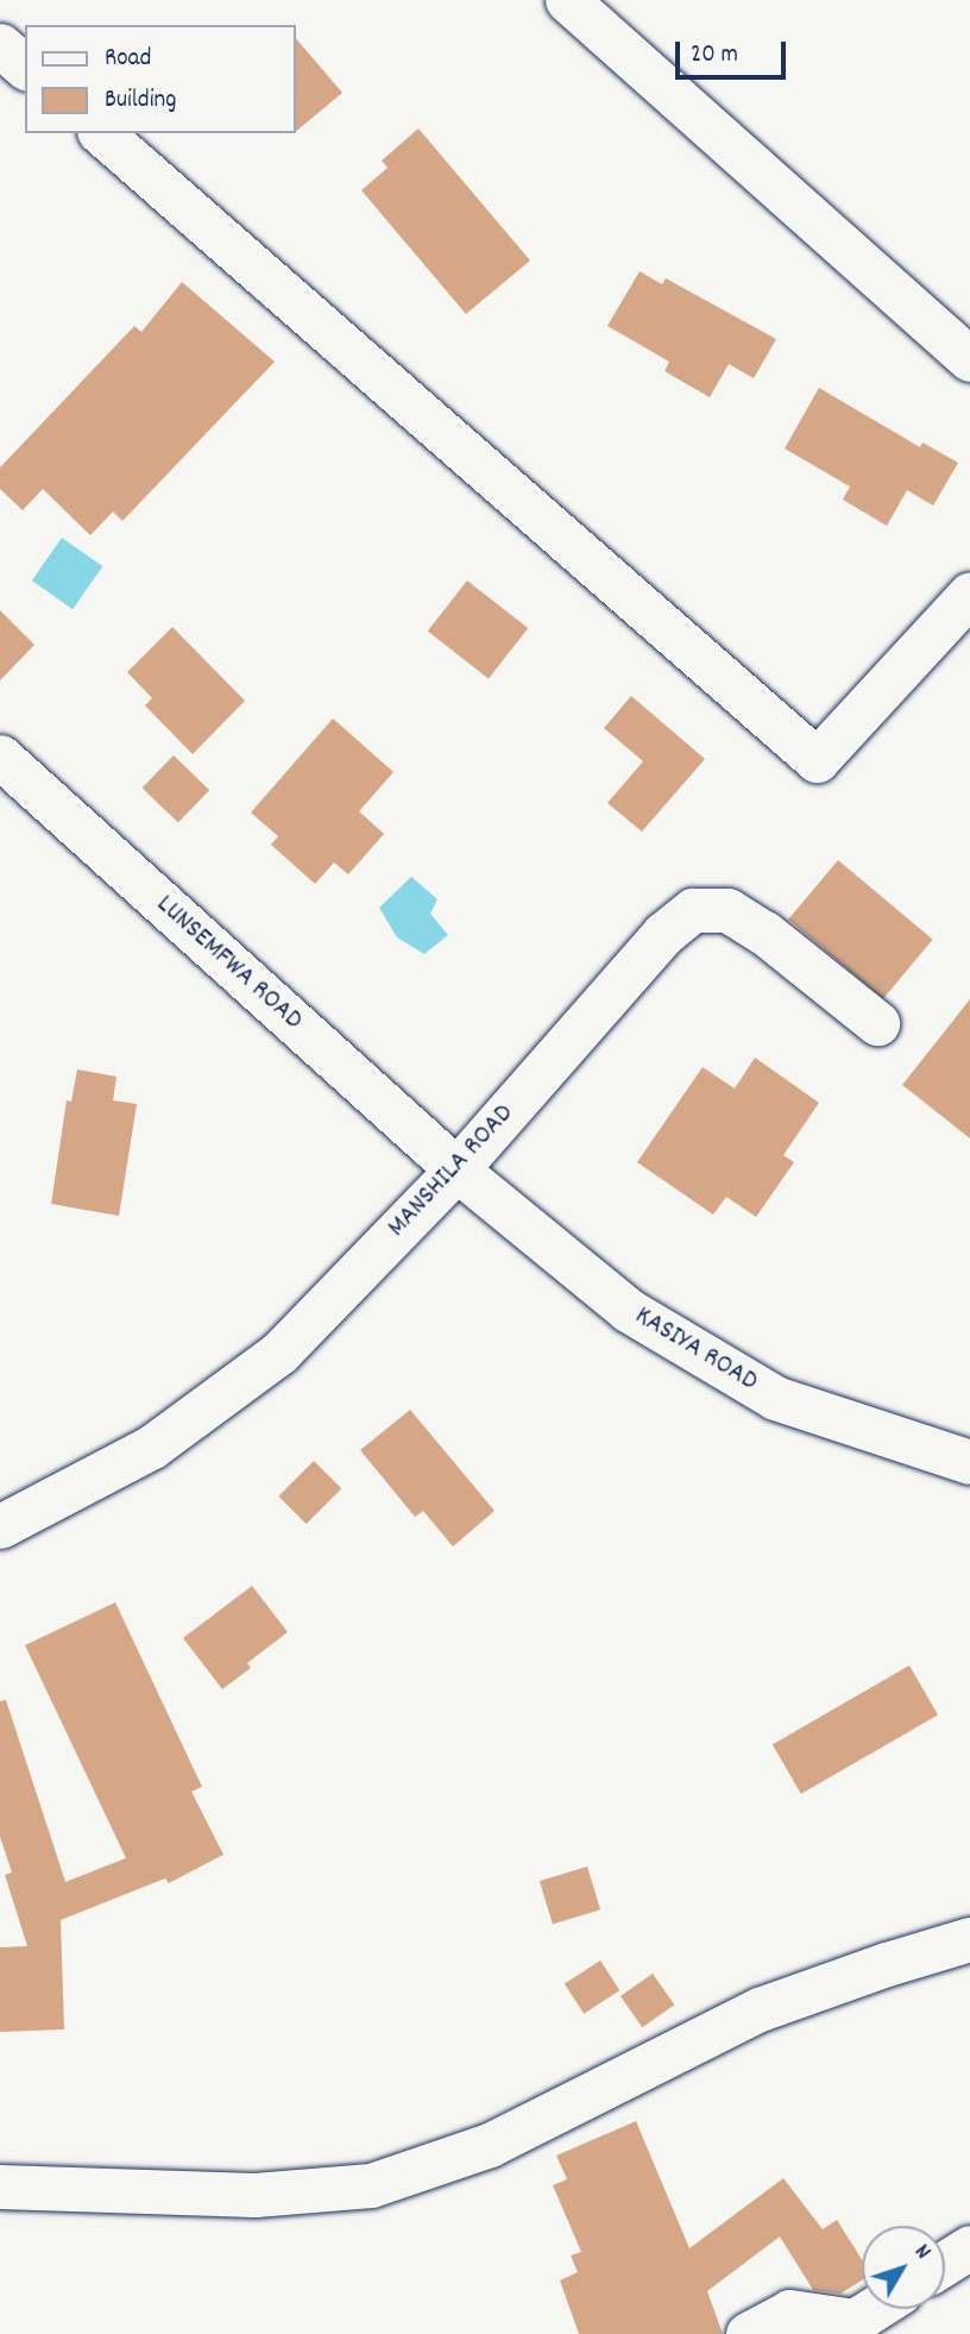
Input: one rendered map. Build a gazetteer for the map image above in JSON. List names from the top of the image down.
{
  "streets": {
    "street": ["LUNSEMFWA ROAD", "MANSHILA ROAD", "KASIYA ROAD"]
  },
  "crossings": [
    ["LUNSEMFWA ROAD", "MANSHILA ROAD"],
    ["LUNSEMFWA ROAD", "KASIYA ROAD"],
    ["MANSHILA ROAD", "KASIYA ROAD"]
  ],
  "legend": ["Road", "Building"],
  "scale_bar": "20 m",
  "north": "top right"
}
